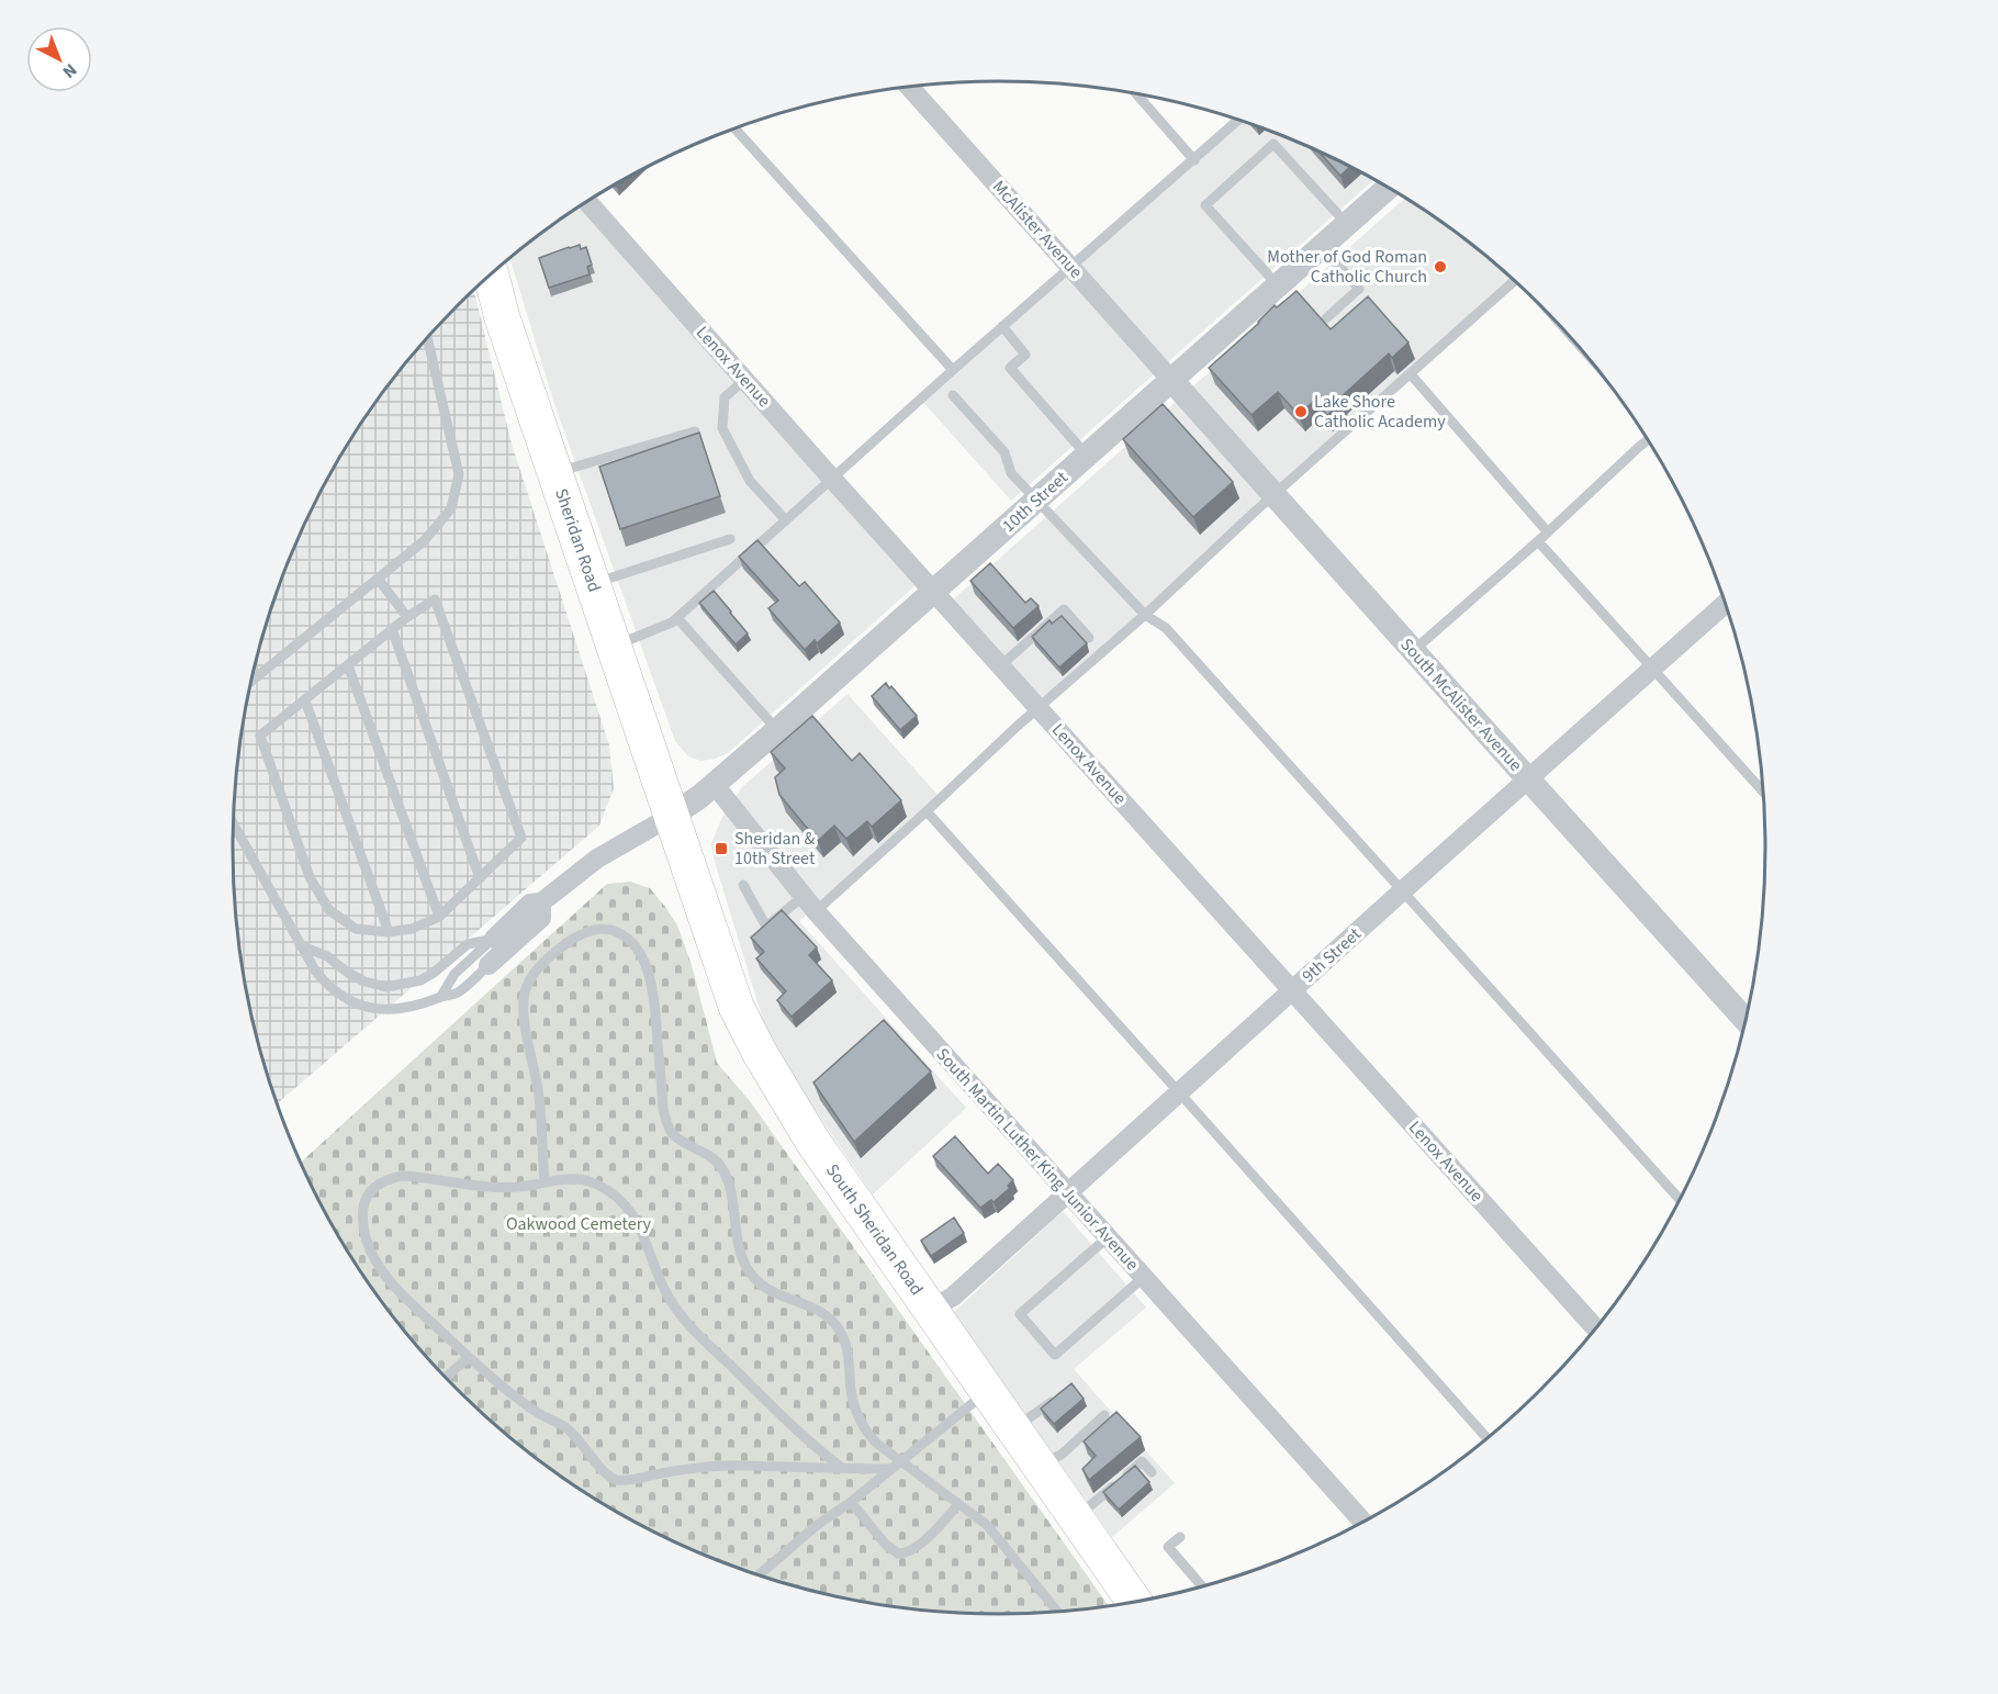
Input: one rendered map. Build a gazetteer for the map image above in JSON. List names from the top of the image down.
{
  "streets": {
    "highway": ["Sheridan Road", "South Sheridan Road"],
    "street": [
      "McAlister Avenue",
      "Lenox Avenue",
      "10th Street",
      "South McAlister Avenue",
      "9th Street",
      "South Martin Luther King Junior Avenue"
    ]
  },
  "crossings": [
    ["McAlister Avenue", "10th Street"],
    ["McAlister Avenue", "South McAlister Avenue"],
    ["Lenox Avenue", "10th Street"],
    ["Lenox Avenue", "9th Street"],
    ["10th Street", "Sheridan Road"],
    ["10th Street", "South McAlister Avenue"],
    ["10th Street", "South Martin Luther King Junior Avenue"],
    ["10th Street", "South Sheridan Road"],
    ["Sheridan Road", "South Sheridan Road"],
    ["South McAlister Avenue", "9th Street"],
    ["9th Street", "South Martin Luther King Junior Avenue"],
    ["9th Street", "South Sheridan Road"]
  ],
  "parks": ["Oakwood Cemetery"],
  "places": {
    "other": ["Mother of God Roman Catholic Church", "Lake Shore Catholic Academy"],
    "transit": ["Sheridan & 10th Street"]
  },
  "north": "bottom right"
}
